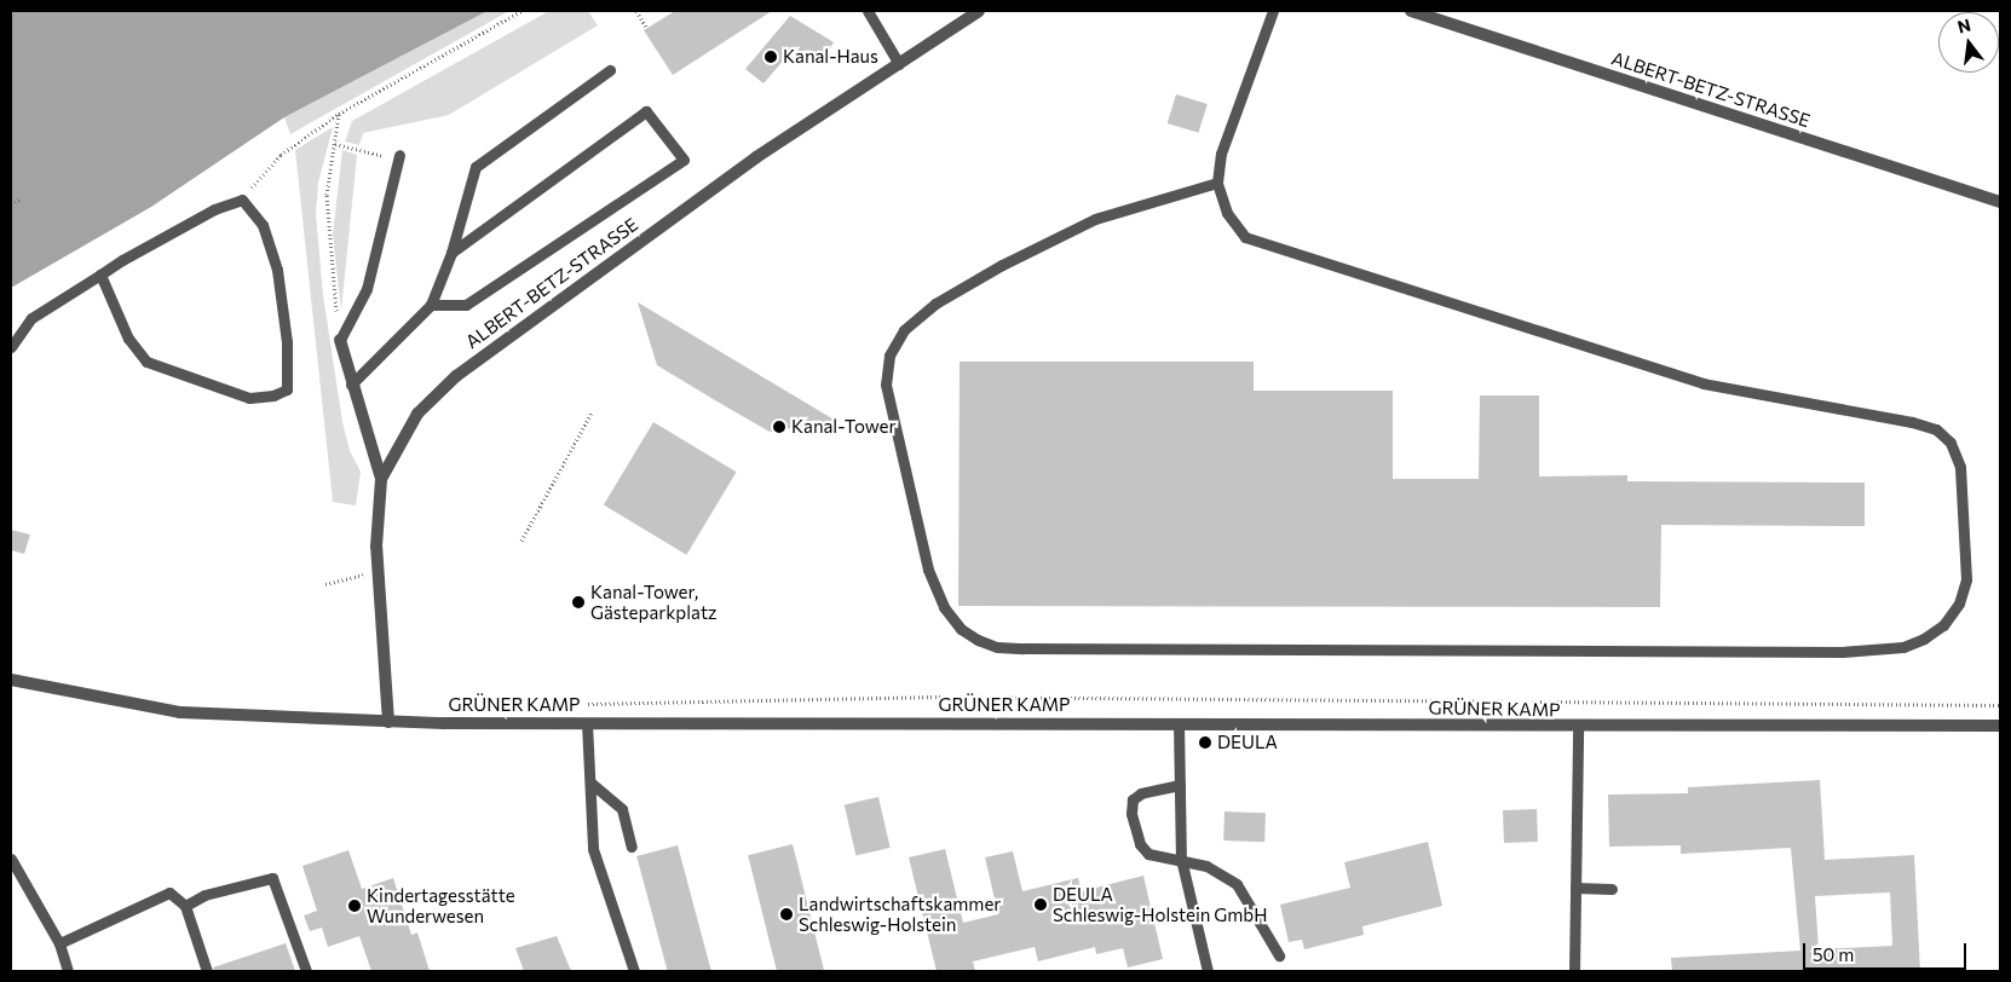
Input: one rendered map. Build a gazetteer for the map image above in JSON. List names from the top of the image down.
{
  "streets": {
    "street": ["ALBERT-BETZ-STRASSE", "GRÜNER KAMP"]
  },
  "crossings": [
    ["ALBERT-BETZ-STRASSE", "GRÜNER KAMP"]
  ],
  "places": [
    "Kanal-Haus",
    "Kanal-Tower",
    "Kanal-Tower, Gästeparkplatz",
    "DEULA",
    "DEULA Schleswig-Holstein GmbH",
    "Kindertagesstätte Wunderwesen",
    "Landwirtschaftskammer Schleswig-Holstein"
  ],
  "scale_bar": "50 m",
  "north": "top"
}
